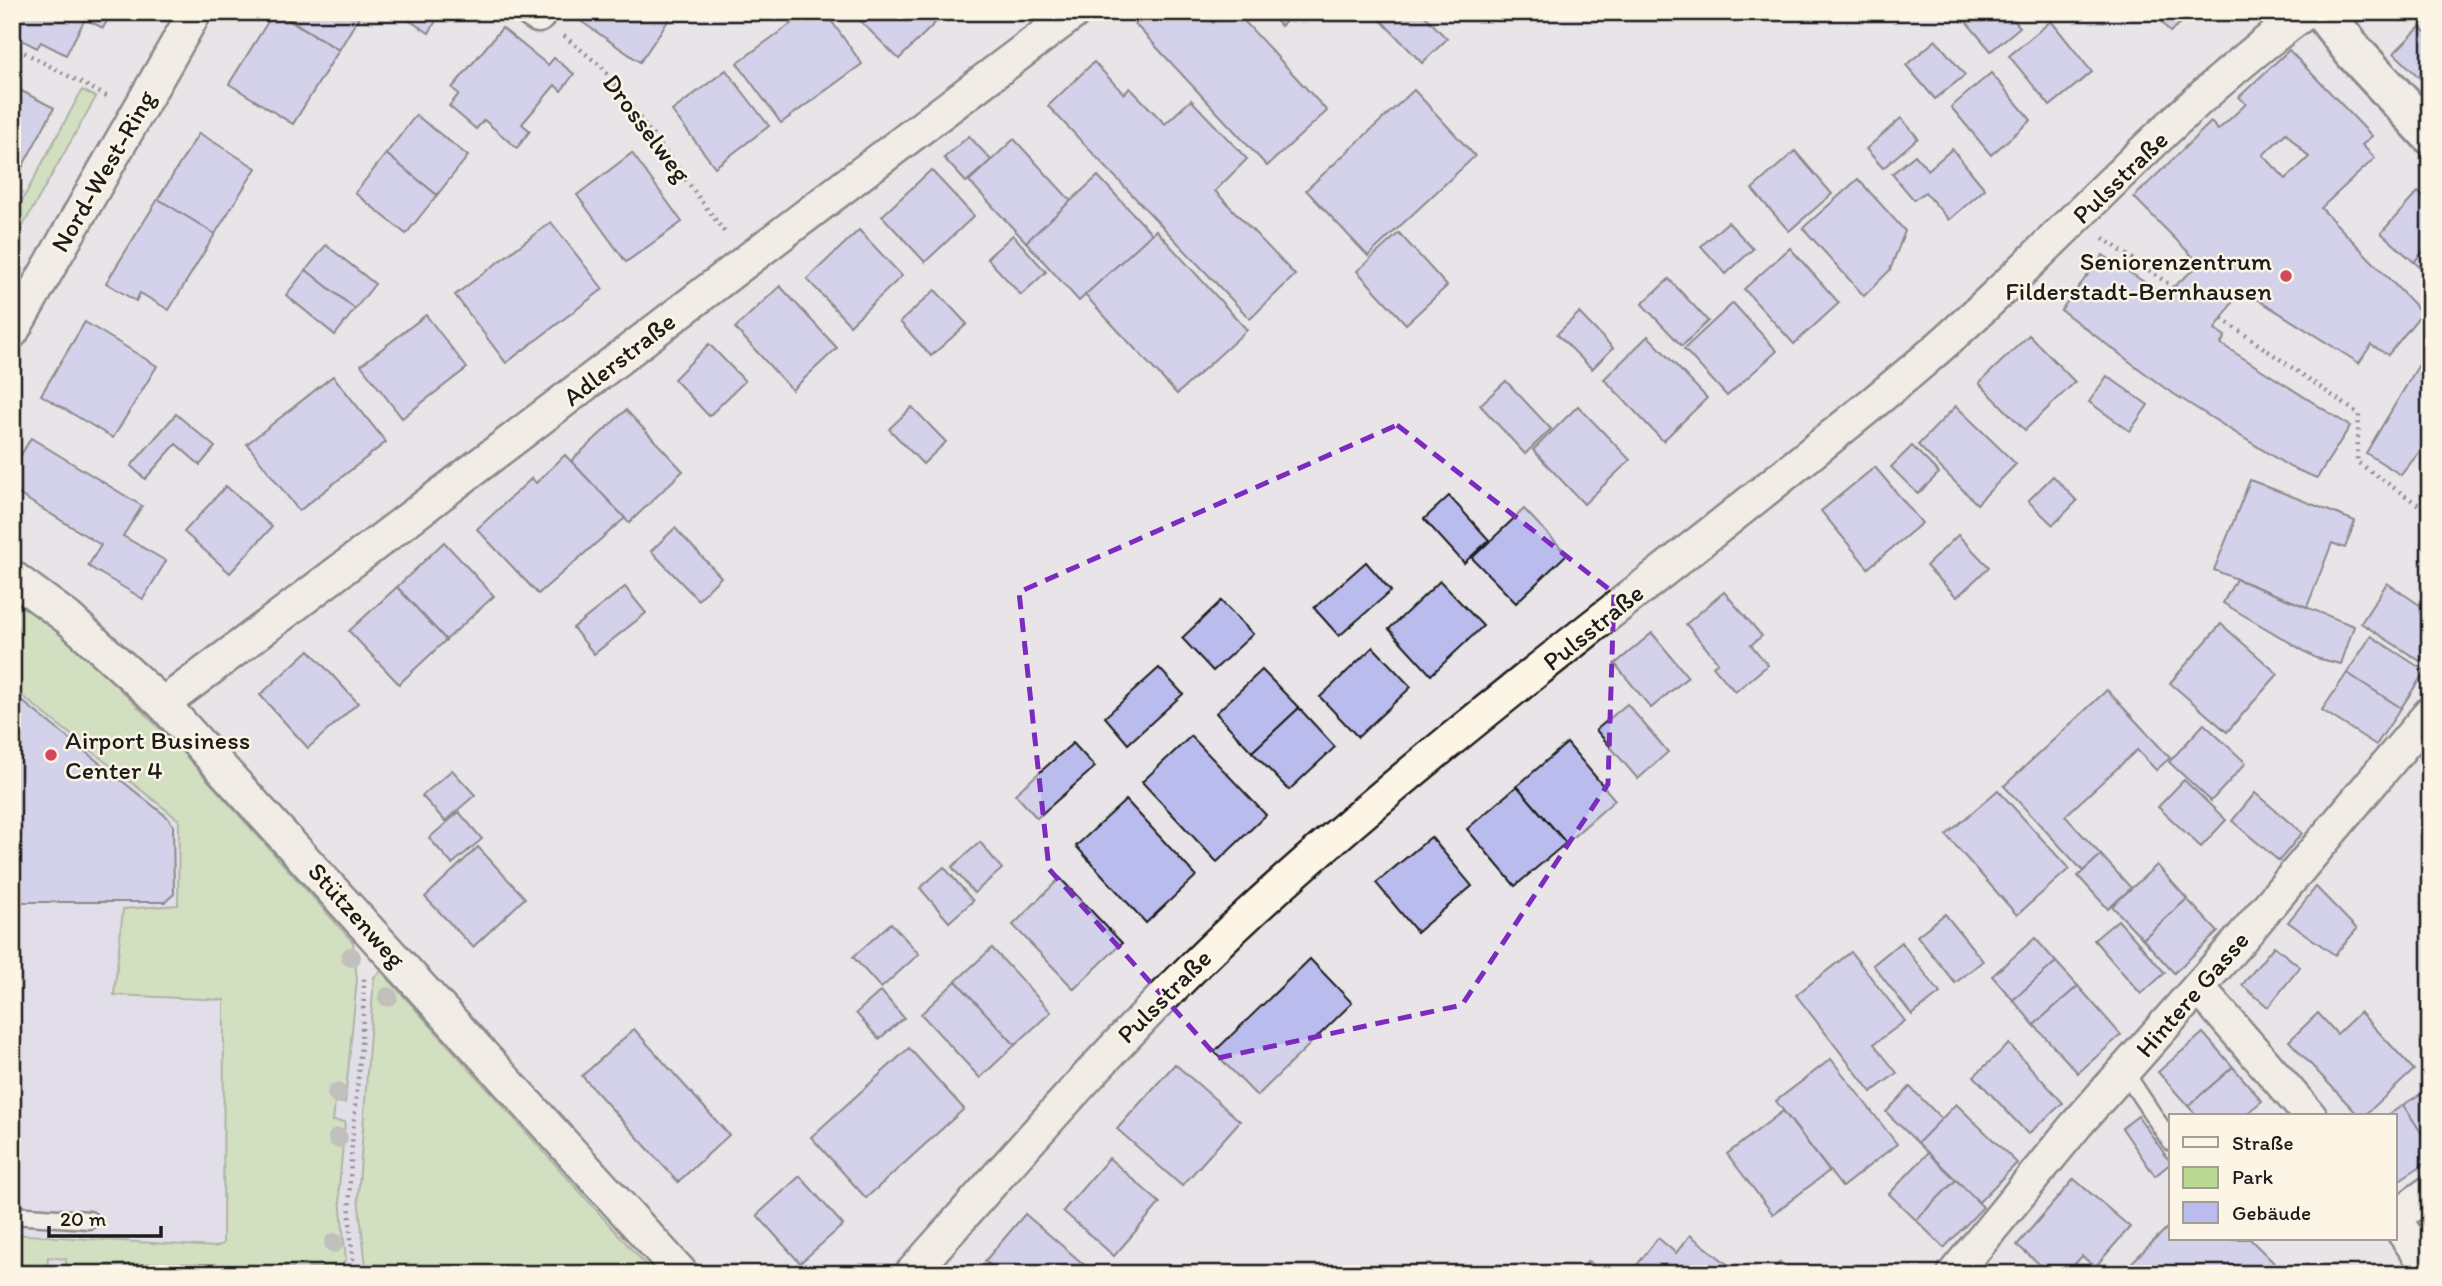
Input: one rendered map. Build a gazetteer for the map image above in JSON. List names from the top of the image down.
{
  "streets": {
    "street": [
      "Nord-West-Ring",
      "Pulsstraße",
      "Adlerstraße",
      "Stützenweg",
      "Hintere Gasse"
    ],
    "path": ["Drosselweg"]
  },
  "crossings": [
    ["Drosselweg", "Adlerstraße"],
    ["Adlerstraße", "Stützenweg"]
  ],
  "places": ["Seniorenzentrum Filderstadt-Bernhausen", "Airport Business Center 4"],
  "legend": ["Straße", "Park", "Gebäude"],
  "scale_bar": "20 m"
}
